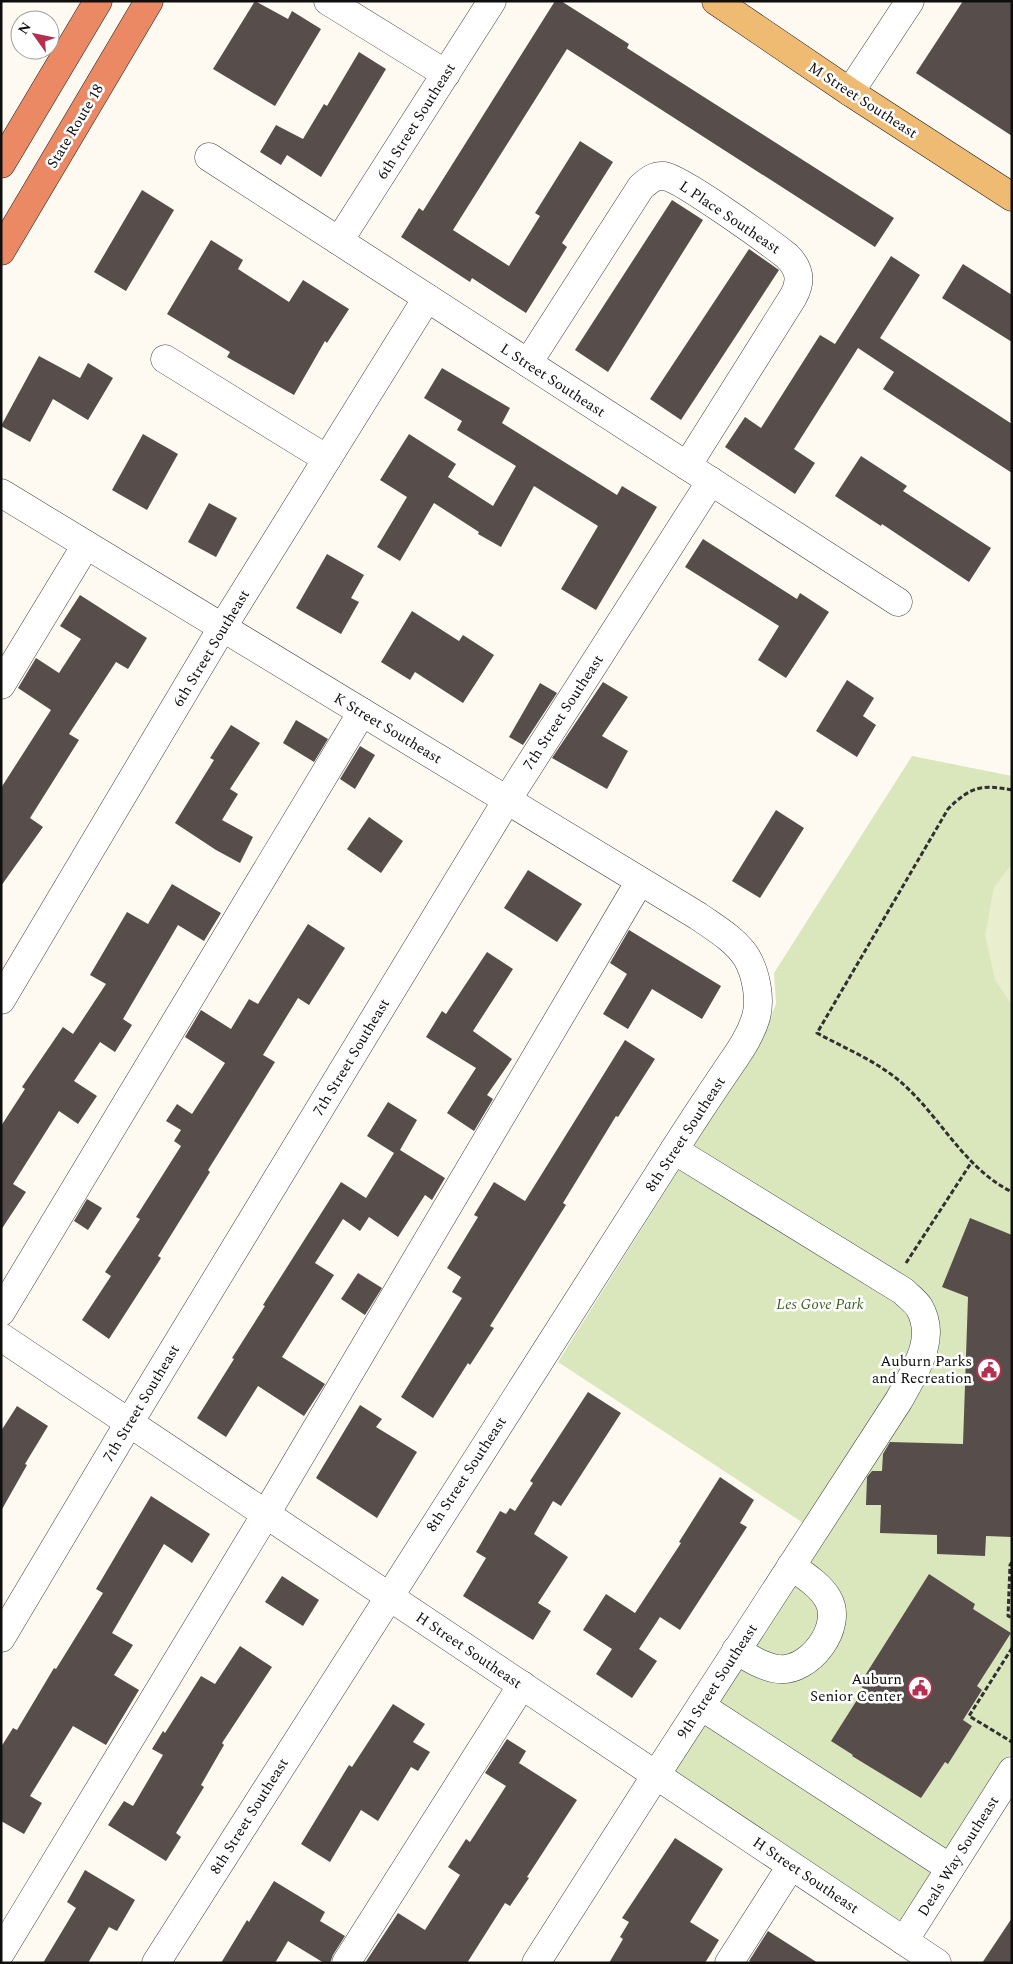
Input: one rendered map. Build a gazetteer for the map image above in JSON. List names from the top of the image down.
{
  "streets": {
    "highway": ["State Route 18"],
    "main road": ["M Street Southeast"],
    "street": [
      "6th Street Southeast",
      "L Place Southeast",
      "L Street Southeast",
      "7th Street Southeast",
      "K Street Southeast",
      "8th Street Southeast",
      "H Street Southeast",
      "9th Street Southeast",
      "Deals Way Southeast"
    ]
  },
  "crossings": [
    ["6th Street Southeast", "L Street Southeast"],
    ["6th Street Southeast", "K Street Southeast"],
    ["L Place Southeast", "L Street Southeast"],
    ["L Street Southeast", "7th Street Southeast"],
    ["7th Street Southeast", "K Street Southeast"],
    ["7th Street Southeast", "H Street Southeast"],
    ["K Street Southeast", "8th Street Southeast"],
    ["8th Street Southeast", "H Street Southeast"],
    ["8th Street Southeast", "9th Street Southeast"],
    ["H Street Southeast", "9th Street Southeast"],
    ["H Street Southeast", "Deals Way Southeast"]
  ],
  "parks": ["Les Gove Park"],
  "places": {
    "public building": ["Auburn Parks and Recreation", "Auburn Senior Center"]
  },
  "north": "top left"
}
